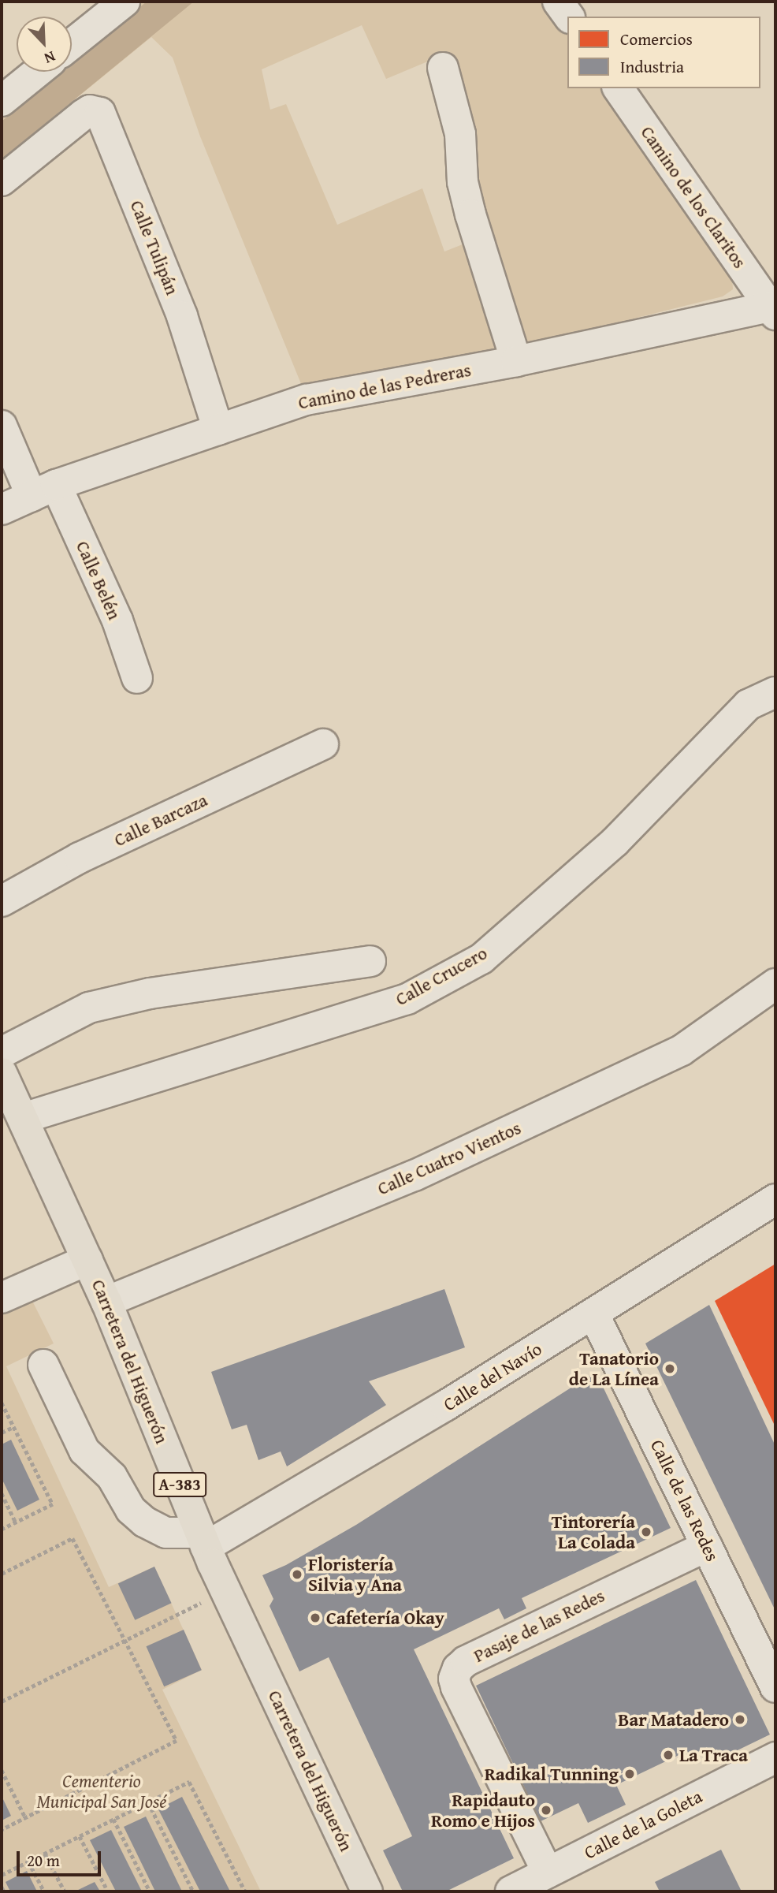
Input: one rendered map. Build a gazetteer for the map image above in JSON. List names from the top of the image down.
{
  "streets": {
    "main road": ["Carretera del Higuerón", "A-383"],
    "street": [
      "Camino de los Claritos",
      "Calle Tulipán",
      "Camino de las Pedreras",
      "Calle Belén",
      "Calle Barcaza",
      "Calle Crucero",
      "Calle Cuatro Vientos",
      "Calle del Navío",
      "Calle de las Redes",
      "Pasaje de las Redes",
      "Calle de la Goleta"
    ]
  },
  "crossings": [
    ["Camino de los Claritos", "Camino de las Pedreras"],
    ["Calle Tulipán", "Camino de las Pedreras"],
    ["Camino de las Pedreras", "Calle Belén"],
    ["Calle Crucero", "Carretera del Higuerón"],
    ["Calle Cuatro Vientos", "Carretera del Higuerón"],
    ["Carretera del Higuerón", "Calle del Navío"],
    ["Calle del Navío", "Calle de las Redes"],
    ["Calle de las Redes", "Pasaje de las Redes"],
    ["Pasaje de las Redes", "Calle de la Goleta"]
  ],
  "parks": ["Cementerio Municipal San José"],
  "places": [
    "Tanatorio de La Línea",
    "Tintorería La Colada",
    "Floristería Silvia y Ana",
    "Cafetería Okay",
    "Bar Matadero",
    "La Traca",
    "Radikal Tunning",
    "Rapidauto Romo e Hijos"
  ],
  "legend": ["Comercios", "Industria"],
  "scale_bar": "20 m",
  "north": "bottom right"
}
